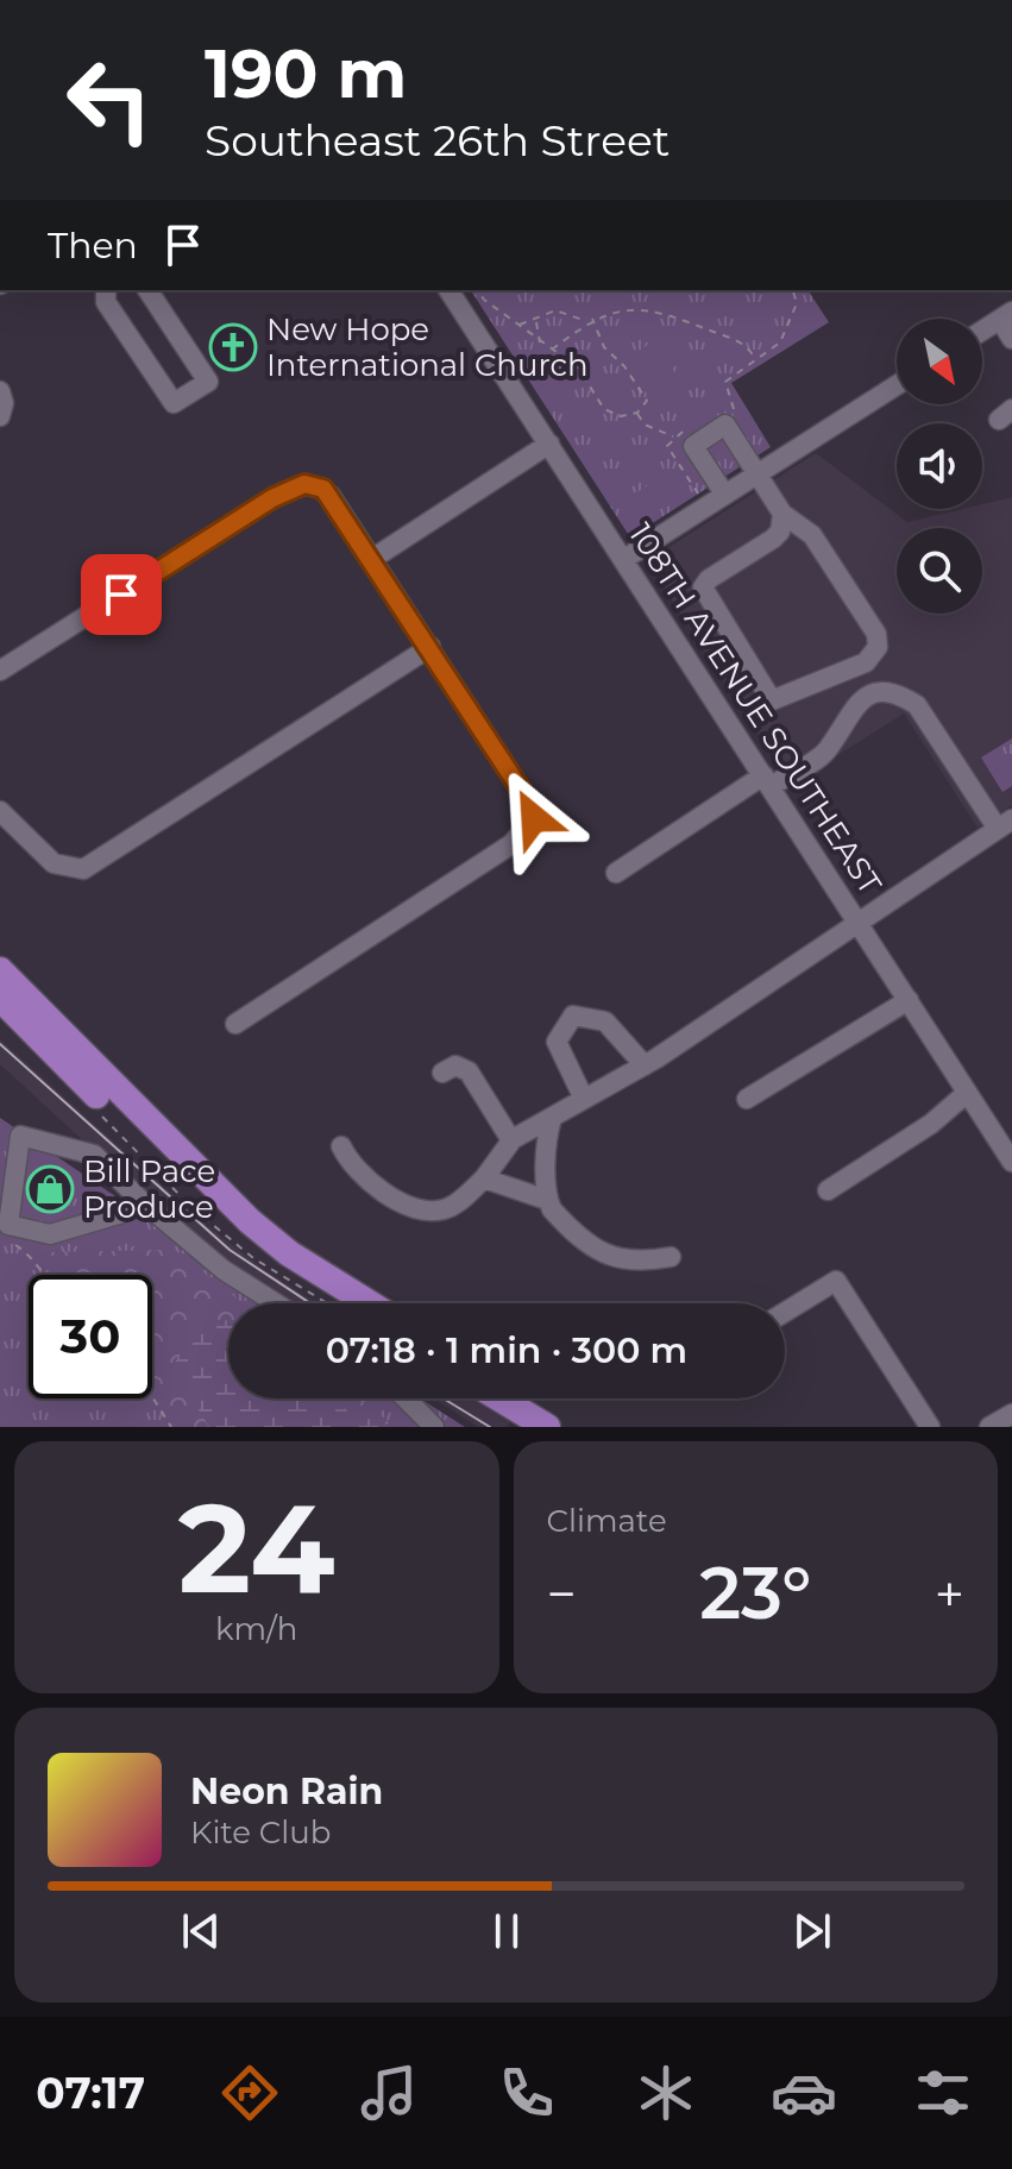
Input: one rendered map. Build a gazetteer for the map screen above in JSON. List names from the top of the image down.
{
  "streets": {
    "street": ["108TH AVENUE SOUTHEAST"]
  },
  "places": {
    "church": ["New Hope International Church"],
    "shop": ["Bill Pace Produce"]
  },
  "north": "bottom right",
  "page": {
    "turn": ["190 m", "Southeast 26th Street"],
    "then": "Then",
    "limit": "30",
    "trip": "07:18 · 1 min · 300 m",
    "tile": [
      ["24", "km/h"],
      "Climate"
    ],
    "heat": ["−", "23°", "+"],
    "song": ["Neon Rain", "Kite Club"],
    "tabs": "07:17"
  }
}
